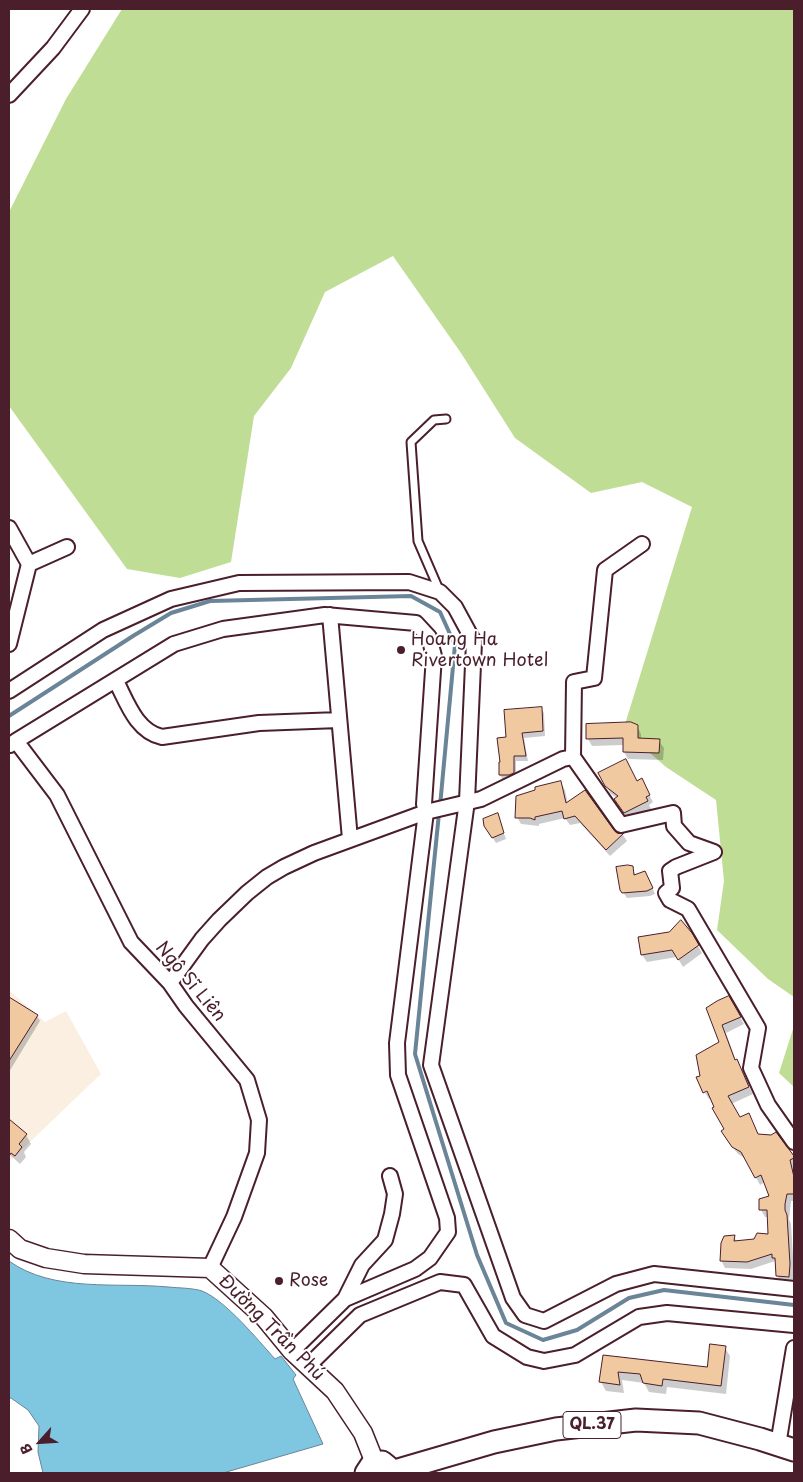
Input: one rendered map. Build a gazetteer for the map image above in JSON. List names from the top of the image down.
{
  "streets": {
    "main road": ["QL.37"],
    "street": ["Ngô Sĩ Liên", "Đường Trần Phú"]
  },
  "crossings": [
    ["Ngô Sĩ Liên", "Đường Trần Phú"],
    ["Đường Trần Phú", "QL.37"]
  ],
  "places": ["Hoang Ha Rivertown Hotel", "Rose"],
  "north": "bottom left"
}
